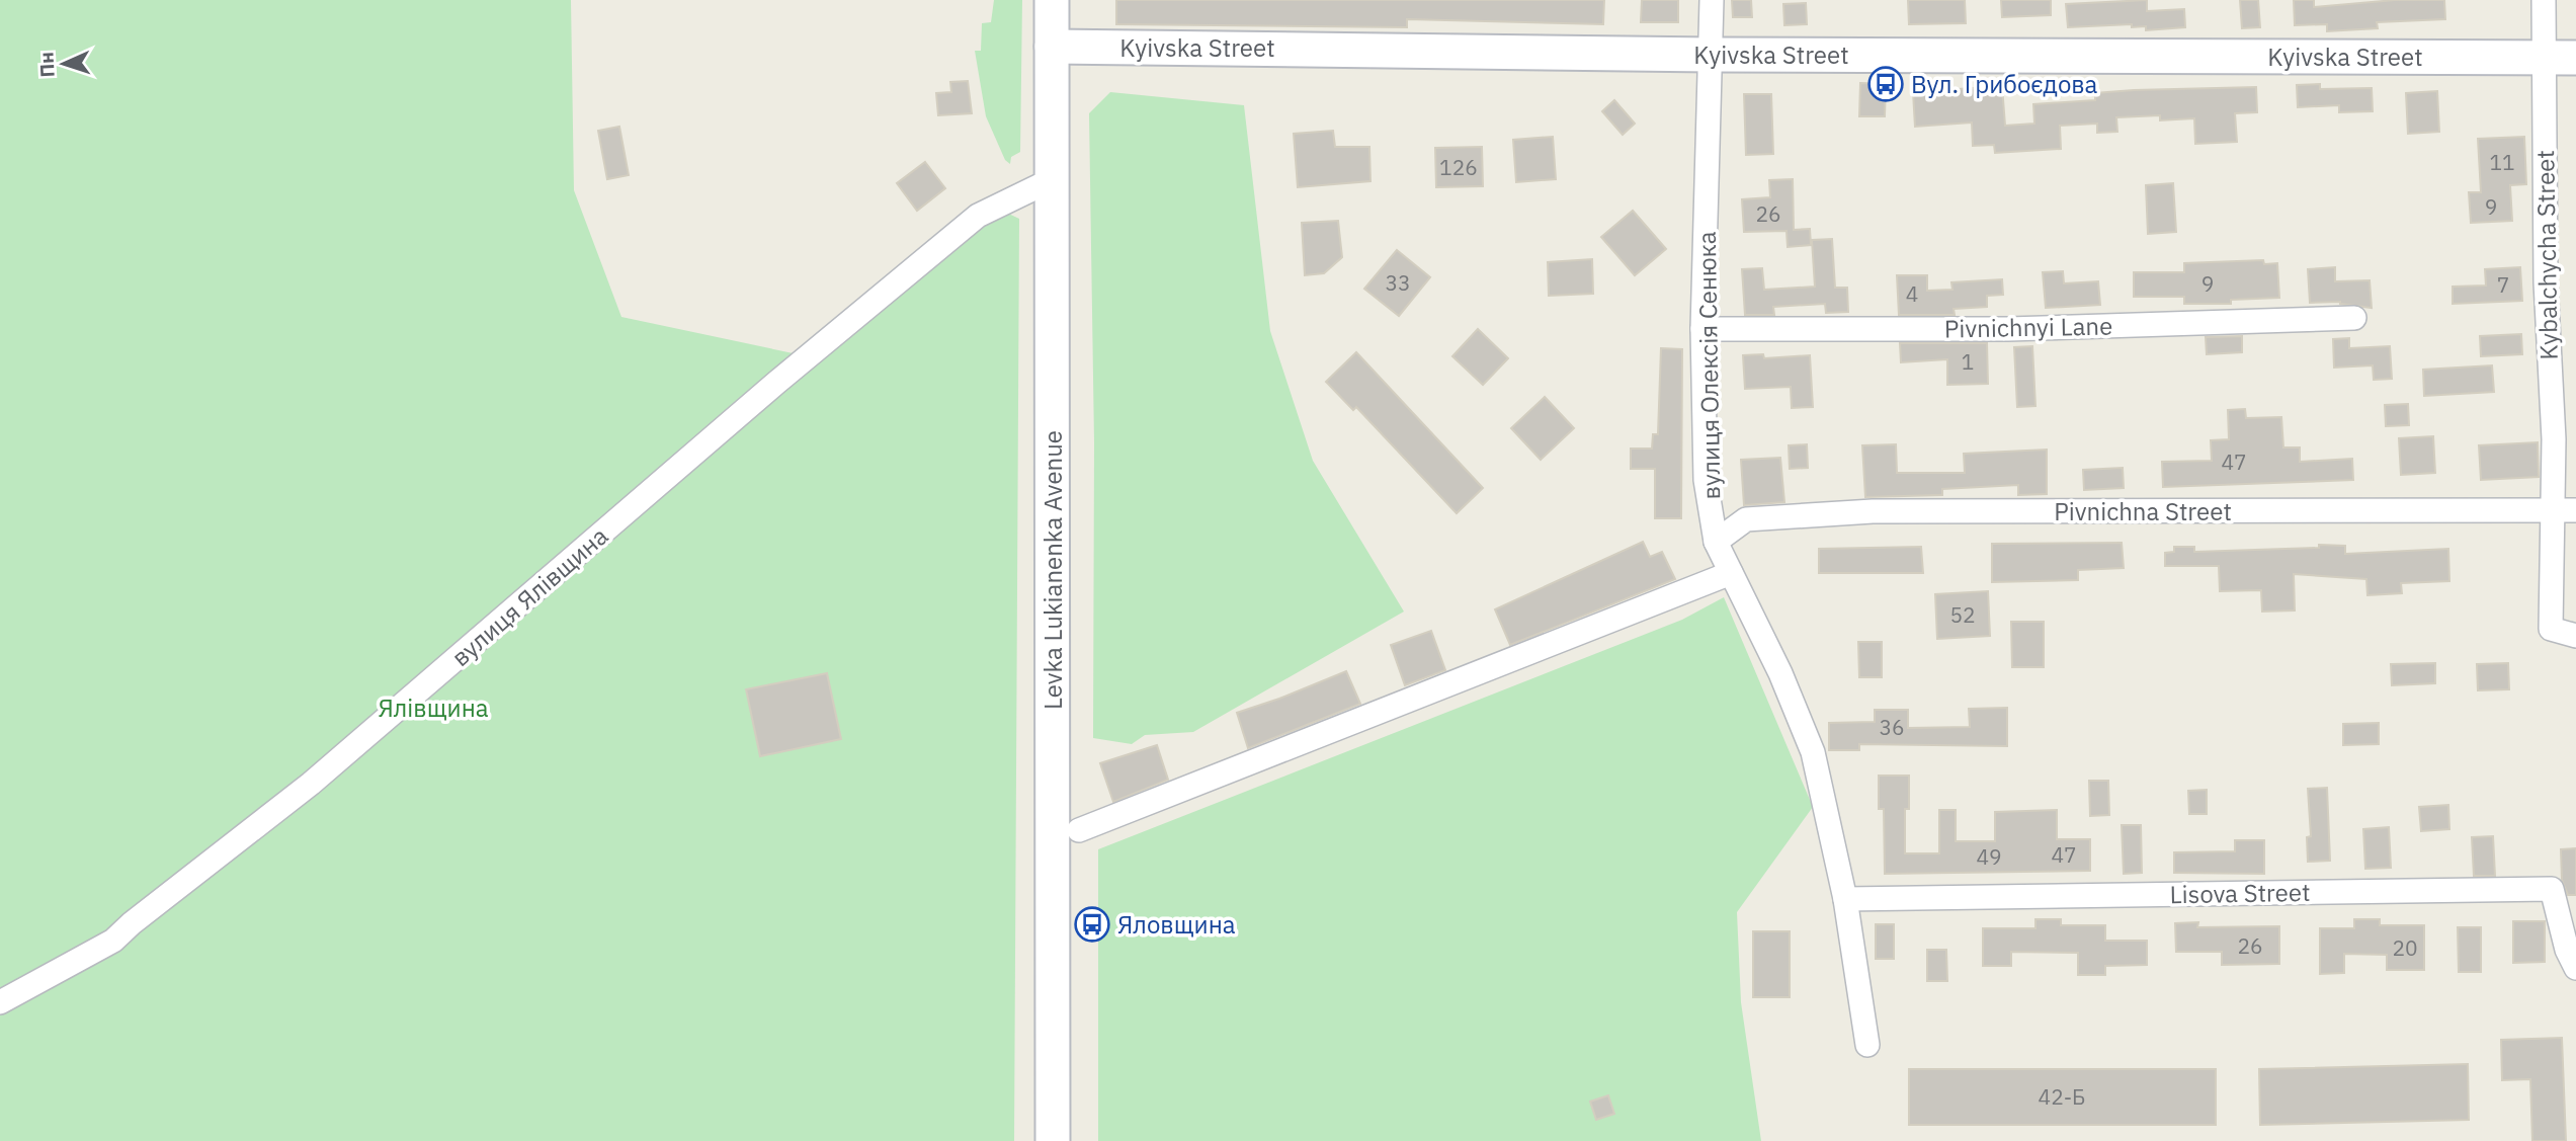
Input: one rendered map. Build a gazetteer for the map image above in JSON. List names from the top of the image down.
{
  "streets": {
    "main road": ["Kyivska Street", "Levka Lukianenka Avenue"],
    "street": [
      "Kybalchycha Street",
      "Pivnichnyi Lane",
      "вулиця Олексія Сенюка",
      "Pivnichna Street",
      "вулиця Ялівщина",
      "Lisova Street"
    ]
  },
  "crossings": [
    ["Kyivska Street", "Kybalchycha Street"],
    ["Kyivska Street", "вулиця Олексія Сенюка"],
    ["Kyivska Street", "Levka Lukianenka Avenue"],
    ["Kybalchycha Street", "Pivnichna Street"],
    ["Pivnichnyi Lane", "вулиця Олексія Сенюка"],
    ["вулиця Олексія Сенюка", "Pivnichna Street"],
    ["вулиця Олексія Сенюка", "Lisova Street"],
    ["Levka Lukianenka Avenue", "вулиця Ялівщина"]
  ],
  "parks": ["Ялівщина"],
  "places": {
    "bus stop": ["Вул. Грибоєдова", "Яловщина"]
  },
  "house_numbers": [
    "11",
    "126",
    "9",
    "26",
    "33",
    "9",
    "7",
    "4",
    "1",
    "47",
    "52",
    "36",
    "47",
    "49",
    "26",
    "20",
    "42-Б"
  ],
  "north": "left"
}
